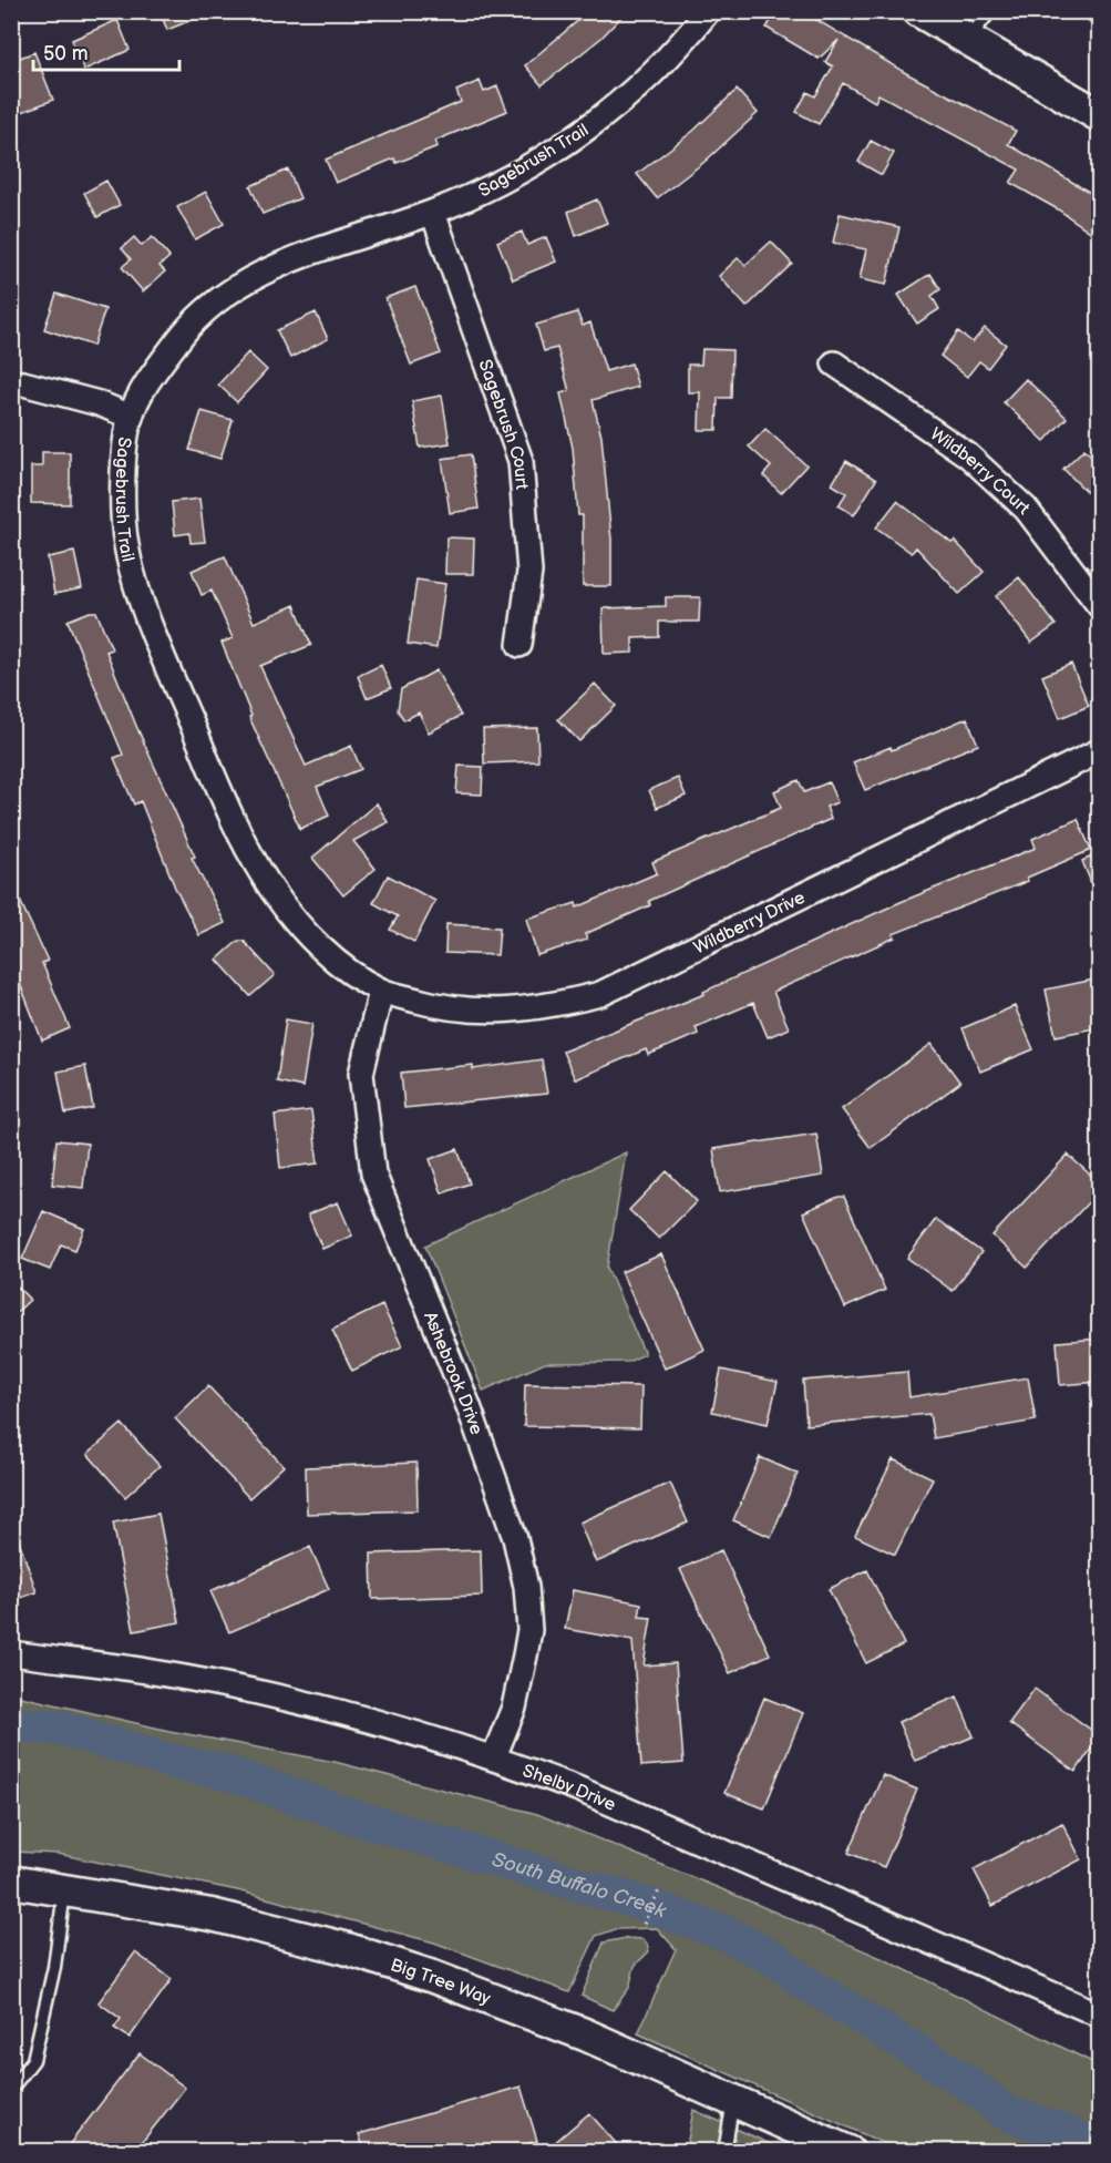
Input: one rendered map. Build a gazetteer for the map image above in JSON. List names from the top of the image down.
{
  "streets": {
    "main road": ["Big Tree Way"],
    "street": [
      "Sagebrush Trail",
      "Sagebrush Court",
      "Wildberry Court",
      "Wildberry Drive",
      "Ashebrook Drive",
      "Shelby Drive"
    ]
  },
  "crossings": [
    ["Sagebrush Trail", "Sagebrush Court"],
    ["Sagebrush Trail", "Wildberry Drive"],
    ["Sagebrush Trail", "Ashebrook Drive"],
    ["Wildberry Drive", "Ashebrook Drive"],
    ["Ashebrook Drive", "Shelby Drive"]
  ],
  "water": ["South Buffalo Creek"],
  "scale_bar": "50 m"
}
